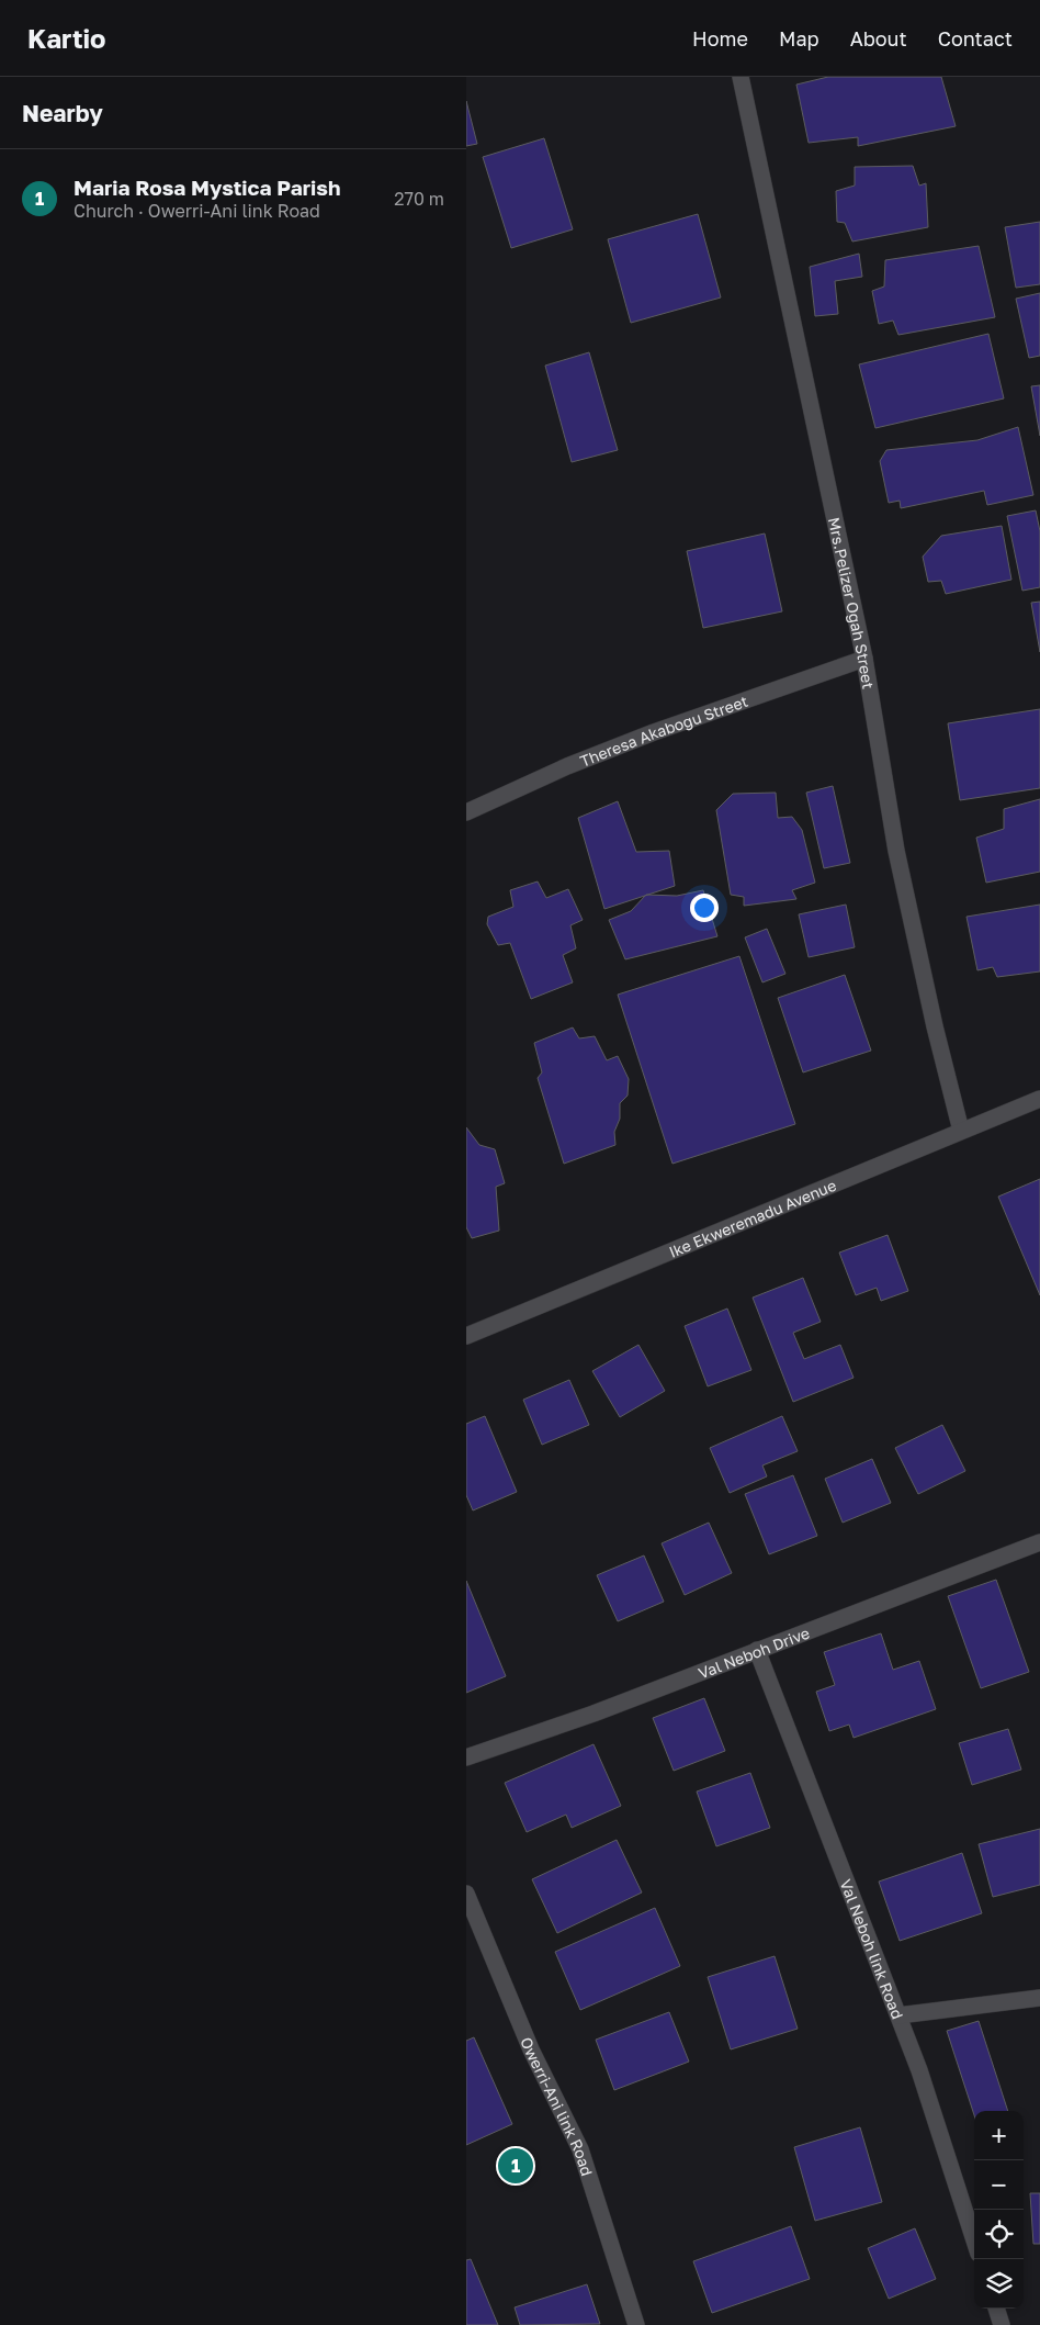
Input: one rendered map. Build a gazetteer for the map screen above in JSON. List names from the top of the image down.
{
  "streets": {
    "street": [
      "Mrs.Pelizer Ogah Street",
      "Theresa Akabogu Street",
      "Ike Ekweremadu Avenue",
      "Val Neboh Drive",
      "Val Neboh link Road",
      "Owerri-Ani link Road"
    ]
  },
  "crossings": [
    ["Mrs.Pelizer Ogah Street", "Theresa Akabogu Street"],
    ["Mrs.Pelizer Ogah Street", "Ike Ekweremadu Avenue"],
    ["Val Neboh Drive", "Val Neboh link Road"]
  ],
  "page": {
    "header": "Kartio",
    "nav": [
      "Home",
      "Map",
      "About",
      "Contact"
    ],
    "heading": "Nearby",
    "list": [
      {
        "mark": "1",
        "name": "Maria Rosa Mystica Parish",
        "note": "Church · Owerri-Ani link Road",
        "value": "270 m"
      }
    ],
    "map_buttons": ["+", "−"],
    "pins": "1"
  }
}
